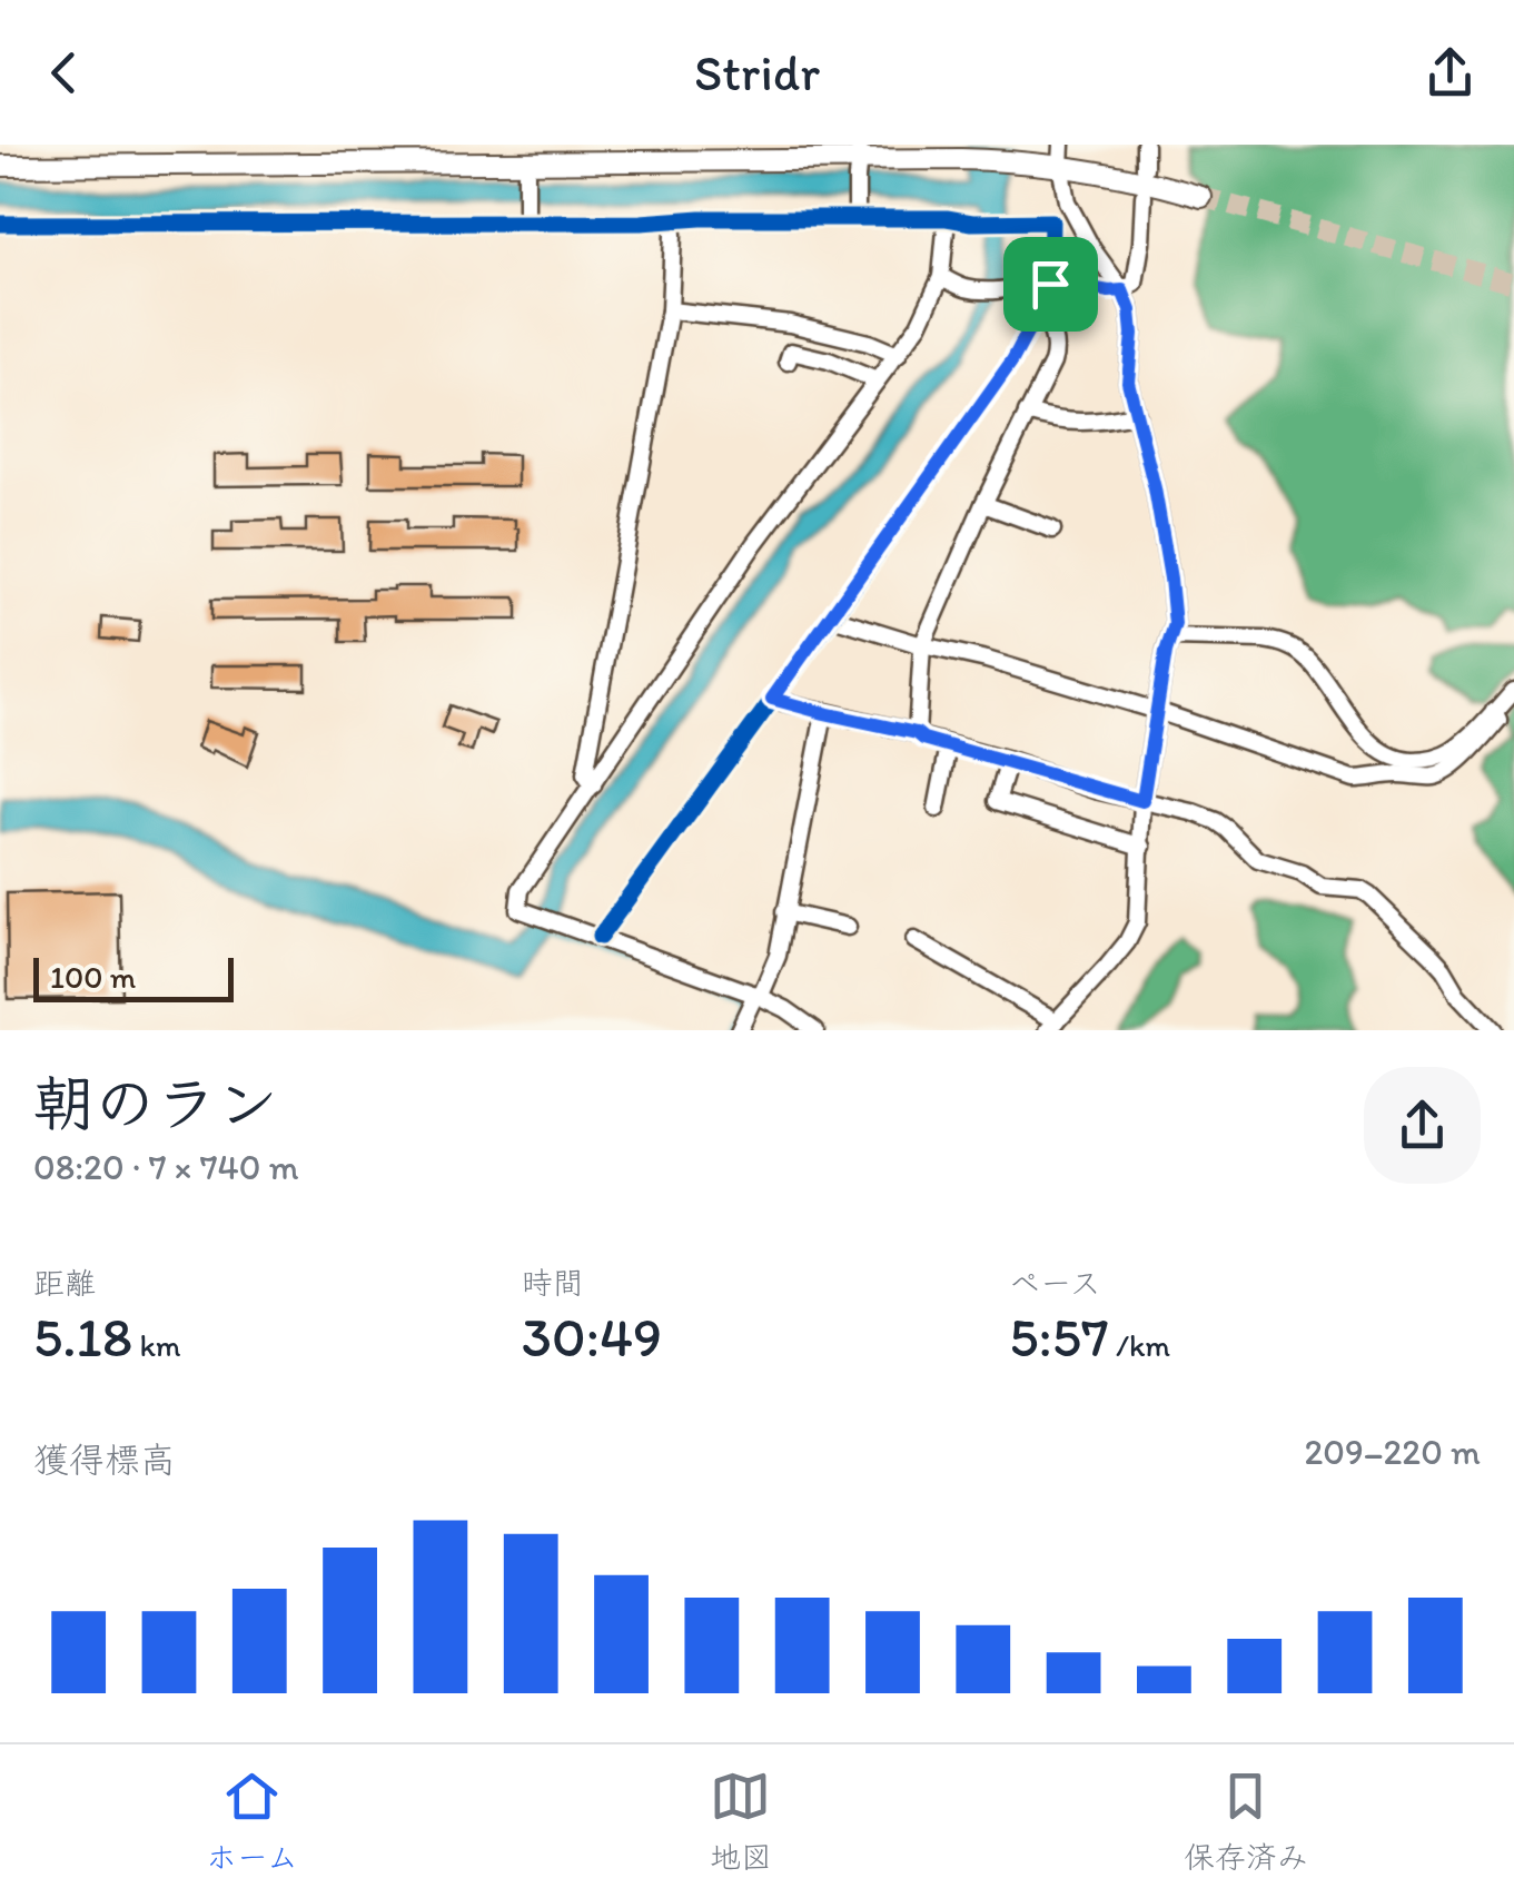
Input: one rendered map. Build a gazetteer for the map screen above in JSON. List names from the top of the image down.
{
  "scale_bar": "100 m",
  "page": {
    "header": "Stridr",
    "scale": "100 m",
    "heading": ["朝のラン", "08:20 · 7 × 740 m"],
    "stats": [
      ["距離", "5.18 km"],
      ["時間", "30:49"],
      ["ペース", "5:57 /km"]
    ],
    "chart": ["獲得標高", "209–220 m"],
    "tabs": ["ホーム", "地図", "保存済み"]
  }
}
